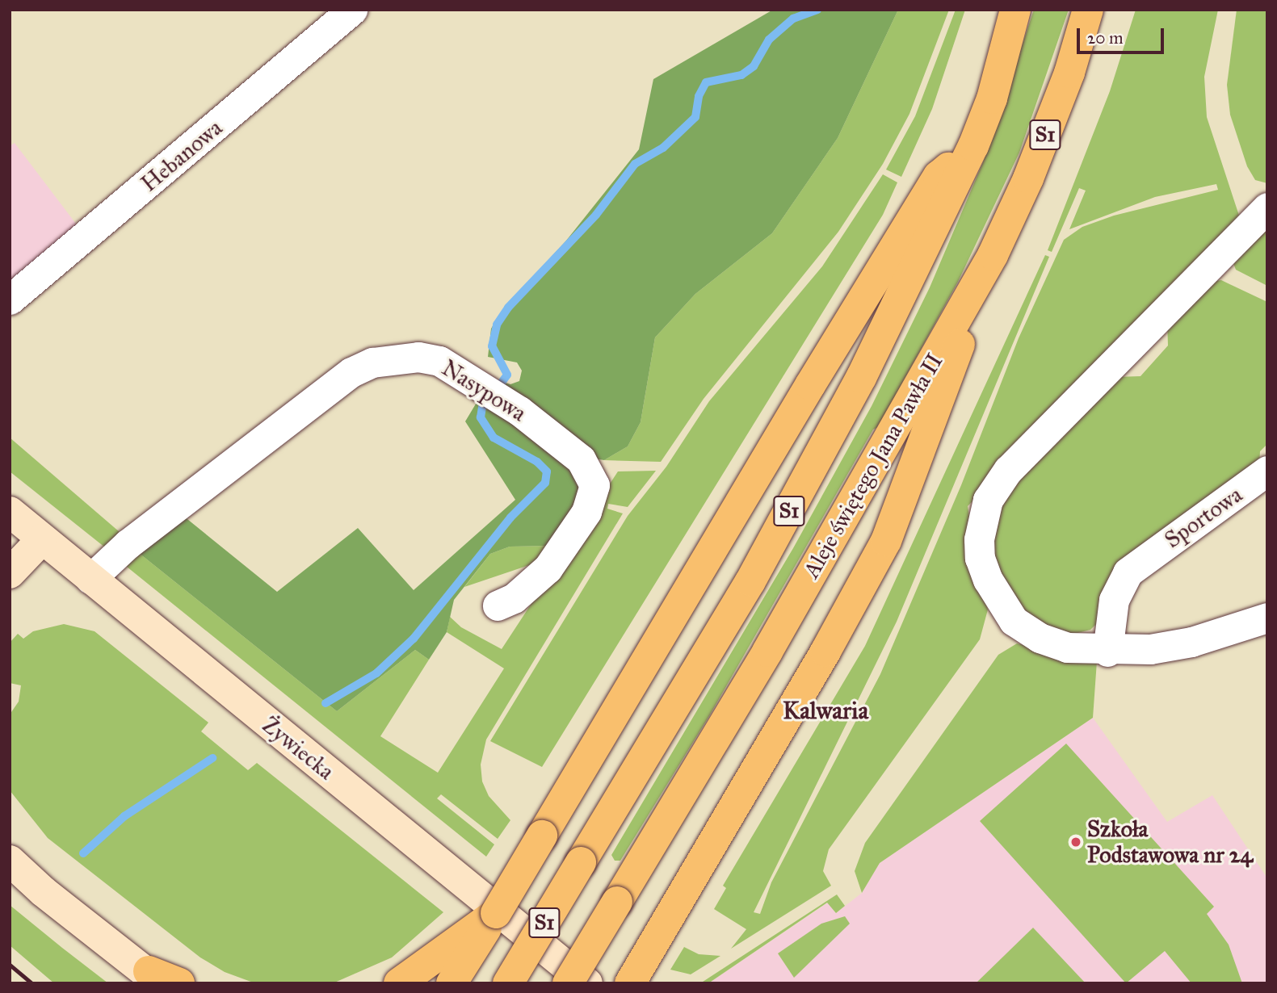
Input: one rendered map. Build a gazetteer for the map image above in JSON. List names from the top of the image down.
{
  "streets": {
    "highway": ["S1", "Aleje świętego Jana Pawła II"],
    "main road": ["Żywiecka"],
    "street": ["Hebanowa", "Nasypowa", "Sportowa"]
  },
  "crossings": [
    ["Nasypowa", "Żywiecka"]
  ],
  "districts": ["Kalwaria"],
  "places": ["Szkoła Podstawowa nr 24"],
  "scale_bar": "20 m"
}
